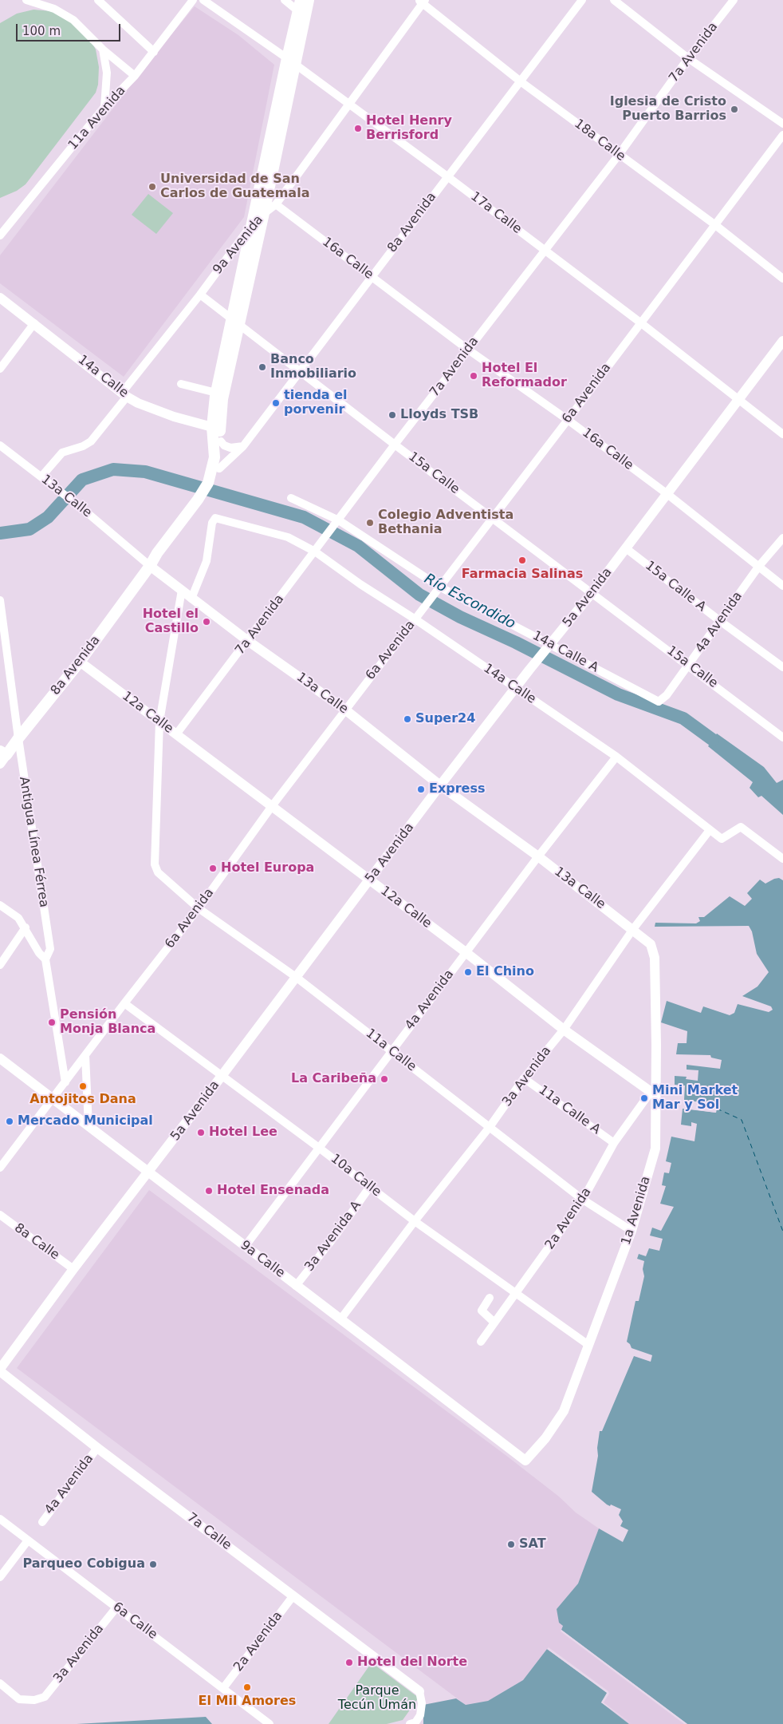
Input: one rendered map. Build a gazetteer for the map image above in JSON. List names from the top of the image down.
{
  "streets": {
    "main road": ["8a Avenida"],
    "street": [
      "7a Avenida",
      "11a Avenida",
      "18a Calle",
      "17a Calle",
      "9a Avenida",
      "16a Calle",
      "14a Calle",
      "6a Avenida",
      "15a Calle",
      "13a Calle",
      "15a Calle A",
      "5a Avenida",
      "4a Avenida",
      "14a Calle A",
      "12a Calle",
      "Antigua Línea Férrea",
      "11a Calle",
      "3a Avenida",
      "11a Calle A",
      "10a Calle",
      "1a Avenida",
      "2a Avenida",
      "3a Avenida A",
      "8a Calle",
      "9a Calle",
      "7a Calle",
      "6a Calle"
    ]
  },
  "crossings": [
    ["7a Avenida", "18a Calle"],
    ["7a Avenida", "17a Calle"],
    ["7a Avenida", "16a Calle"],
    ["7a Avenida", "14a Calle"],
    ["7a Avenida", "15a Calle"],
    ["7a Avenida", "13a Calle"],
    ["7a Avenida", "14a Calle A"],
    ["7a Avenida", "12a Calle"],
    ["18a Calle", "8a Avenida"],
    ["18a Calle", "9a Avenida"],
    ["18a Calle", "6a Avenida"],
    ["17a Calle", "8a Avenida"],
    ["17a Calle", "9a Avenida"],
    ["17a Calle", "6a Avenida"],
    ["17a Calle", "5a Avenida"],
    ["8a Avenida", "16a Calle"],
    ["8a Avenida", "14a Calle"],
    ["8a Avenida", "15a Calle"],
    ["8a Avenida", "13a Calle"],
    ["8a Avenida", "12a Calle"],
    ["8a Avenida", "Antigua Línea Férrea"],
    ["9a Avenida", "16a Calle"],
    ["9a Avenida", "14a Calle"],
    ["9a Avenida", "15a Calle"],
    ["9a Avenida", "13a Calle"],
    ["16a Calle", "6a Avenida"],
    ["16a Calle", "5a Avenida"],
    ["16a Calle", "4a Avenida"],
    ["14a Calle", "6a Avenida"],
    ["14a Calle", "13a Calle"],
    ["14a Calle", "5a Avenida"],
    ["14a Calle", "4a Avenida"],
    ["14a Calle", "3a Avenida"],
    ["6a Avenida", "15a Calle"],
    ["6a Avenida", "13a Calle"],
    ["6a Avenida", "14a Calle A"],
    ["6a Avenida", "12a Calle"],
    ["6a Avenida", "Antigua Línea Férrea"],
    ["6a Avenida", "11a Calle"],
    ["6a Avenida", "10a Calle"],
    ["6a Avenida", "9a Calle"],
    ["15a Calle", "5a Avenida"],
    ["15a Calle", "4a Avenida"],
    ["13a Calle", "5a Avenida"],
    ["13a Calle", "4a Avenida"],
    ["13a Calle", "3a Avenida"],
    ["13a Calle", "1a Avenida"],
    ["15a Calle A", "5a Avenida"],
    ["15a Calle A", "4a Avenida"],
    ["5a Avenida", "14a Calle A"],
    ["5a Avenida", "12a Calle"],
    ["5a Avenida", "11a Calle"],
    ["5a Avenida", "10a Calle"],
    ["5a Avenida", "8a Calle"],
    ["5a Avenida", "9a Calle"],
    ["5a Avenida", "7a Calle"],
    ["4a Avenida", "14a Calle A"],
    ["4a Avenida", "12a Calle"],
    ["4a Avenida", "11a Calle"],
    ["4a Avenida", "10a Calle"],
    ["4a Avenida", "9a Calle"],
    ["4a Avenida", "7a Calle"],
    ["12a Calle", "11a Calle"],
    ["12a Calle", "3a Avenida"],
    ["12a Calle", "1a Avenida"],
    ["12a Calle", "2a Avenida"],
    ["11a Calle", "3a Avenida"],
    ["11a Calle", "1a Avenida"],
    ["11a Calle", "2a Avenida"],
    ["3a Avenida", "11a Calle A"],
    ["3a Avenida", "10a Calle"],
    ["3a Avenida", "9a Calle"],
    ["3a Avenida", "6a Calle"],
    ["11a Calle A", "2a Avenida"],
    ["10a Calle", "1a Avenida"],
    ["10a Calle", "2a Avenida"],
    ["10a Calle", "3a Avenida A"],
    ["1a Avenida", "2a Avenida"],
    ["1a Avenida", "9a Calle"],
    ["2a Avenida", "7a Calle"],
    ["2a Avenida", "6a Calle"],
    ["3a Avenida A", "9a Calle"]
  ],
  "water": ["Río Escondido"],
  "parks": ["Parque Tecún Umán"],
  "places": [
    "Iglesia de Cristo Puerto Barrios",
    "Hotel Henry Berrisford",
    "Universidad de San Carlos de Guatemala",
    "Banco Inmobiliario",
    "Hotel El Reformador",
    "tienda el porvenir",
    "Lloyds TSB",
    "Colegio Adventista Bethania",
    "Farmacia Salinas",
    "Hotel el Castillo",
    "Super24",
    "Express",
    "Hotel Europa",
    "El Chino",
    "Pensión Monja Blanca",
    "La Caribeña",
    "Antojitos Dana",
    "Mini Market Mar y Sol",
    "Mercado Municipal",
    "Hotel Lee",
    "Hotel Ensenada",
    "SAT",
    "Parqueo Cobigua",
    "Hotel del Norte",
    "El Mil Amores"
  ],
  "scale_bar": "100 m"
}
